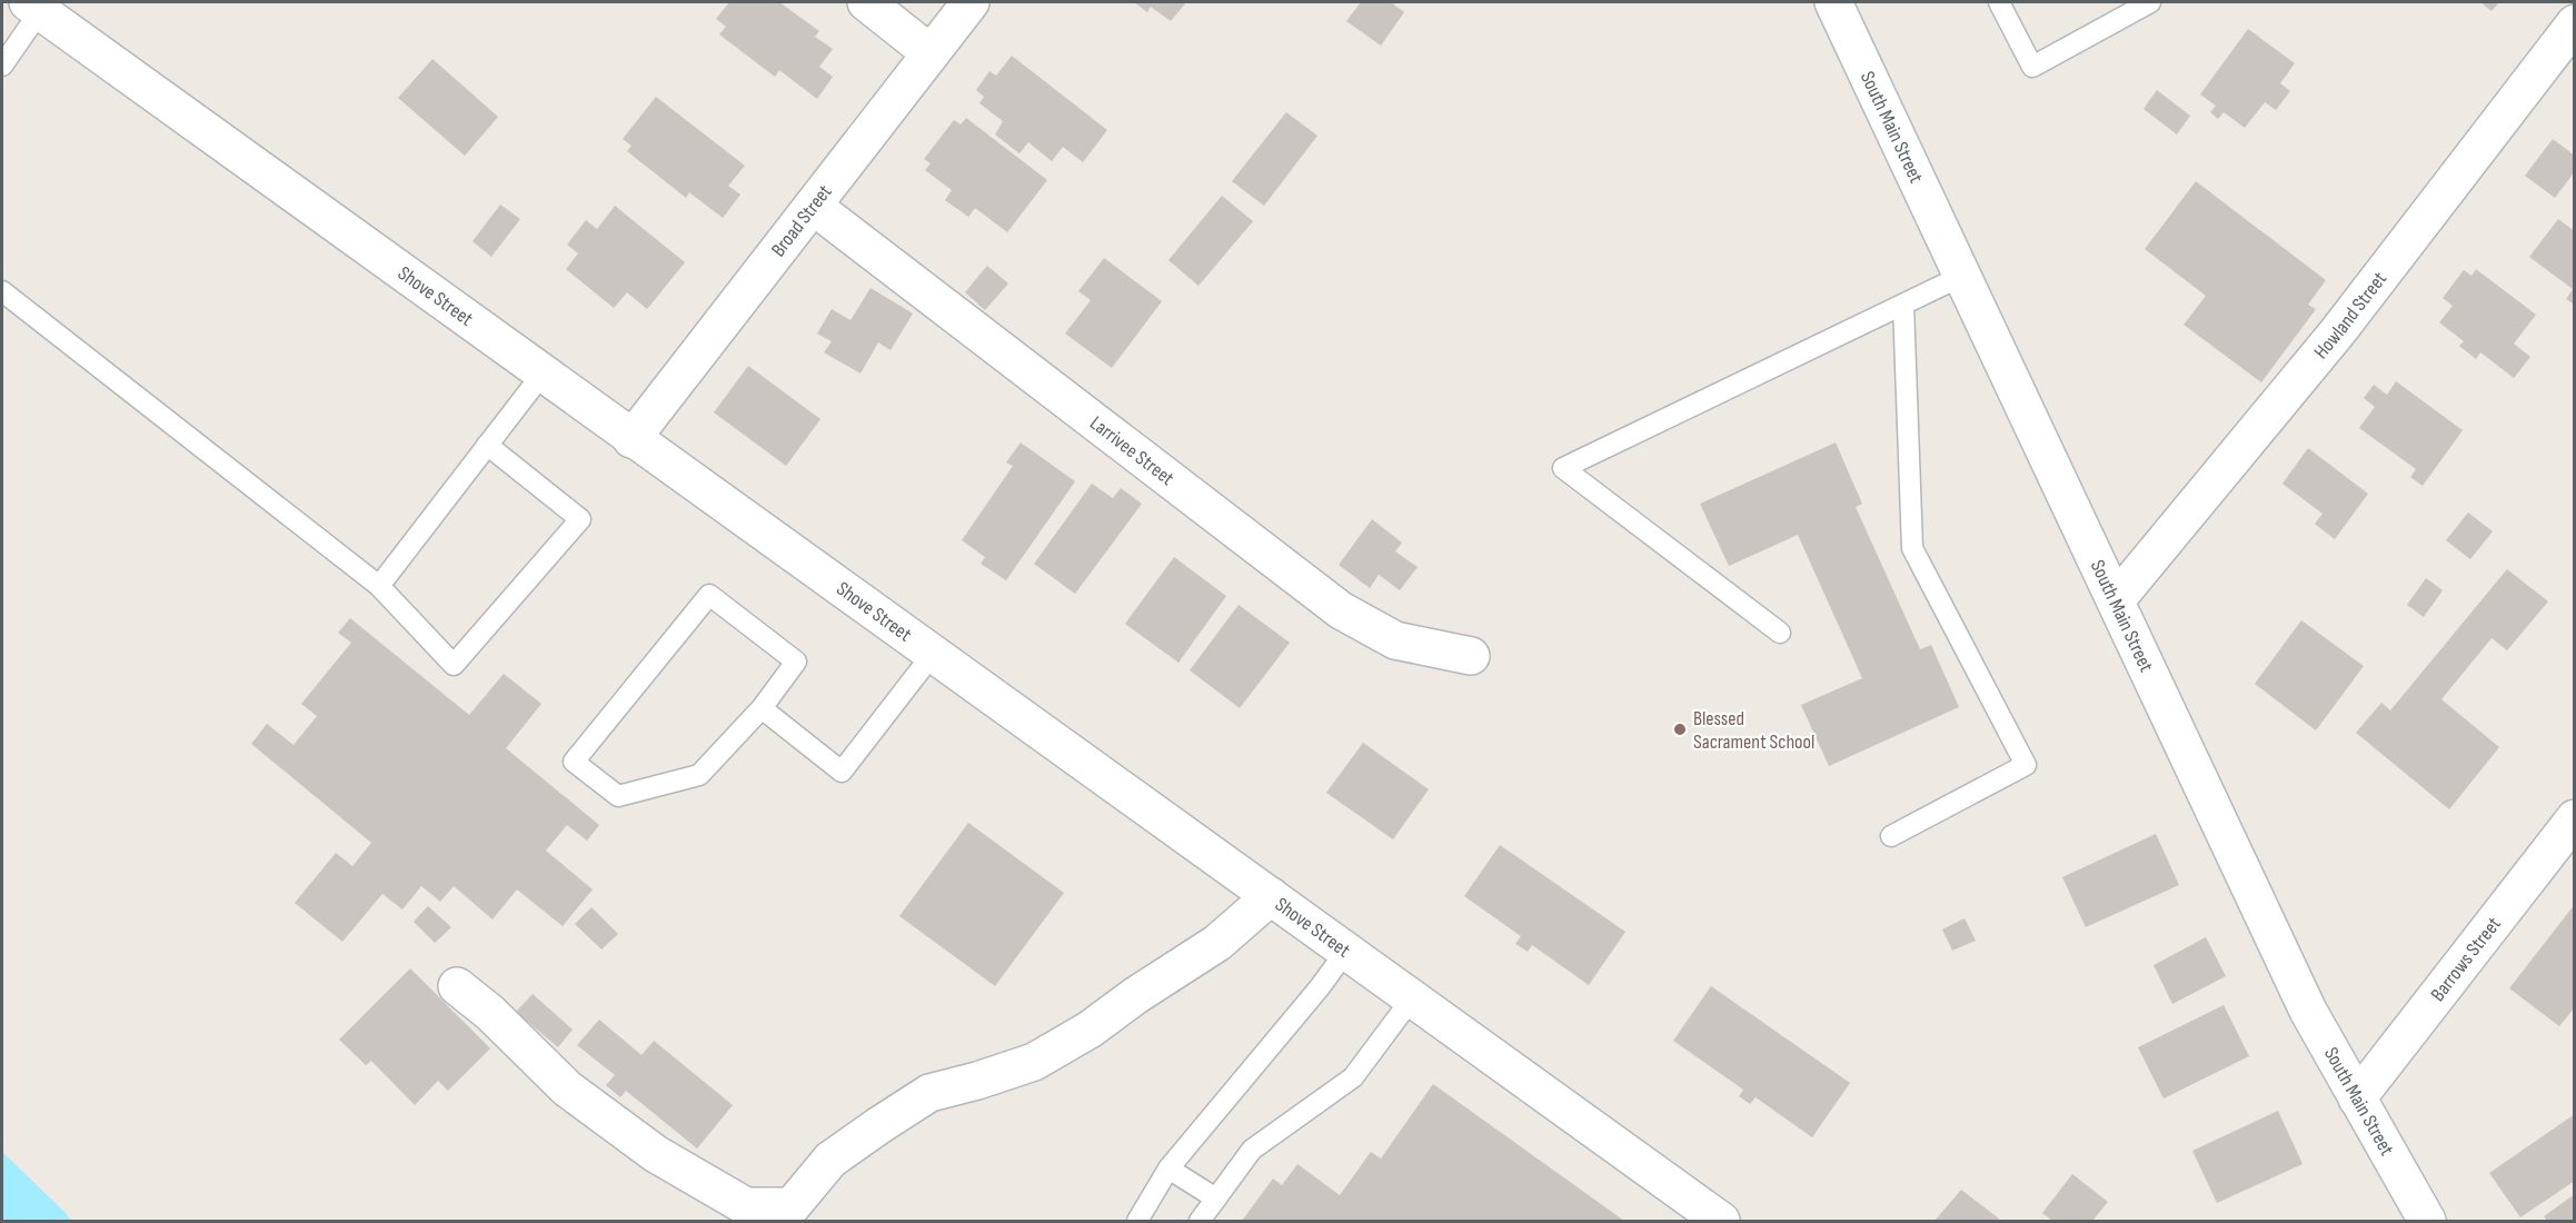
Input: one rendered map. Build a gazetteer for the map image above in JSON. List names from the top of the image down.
{
  "streets": {
    "street": [
      "South Main Street",
      "Broad Street",
      "Shove Street",
      "Howland Street",
      "Larrivee Street",
      "Barrows Street"
    ]
  },
  "crossings": [
    ["South Main Street", "Howland Street"],
    ["South Main Street", "Barrows Street"],
    ["Broad Street", "Shove Street"],
    ["Broad Street", "Larrivee Street"]
  ],
  "places": ["Blessed Sacrament School"]
}
